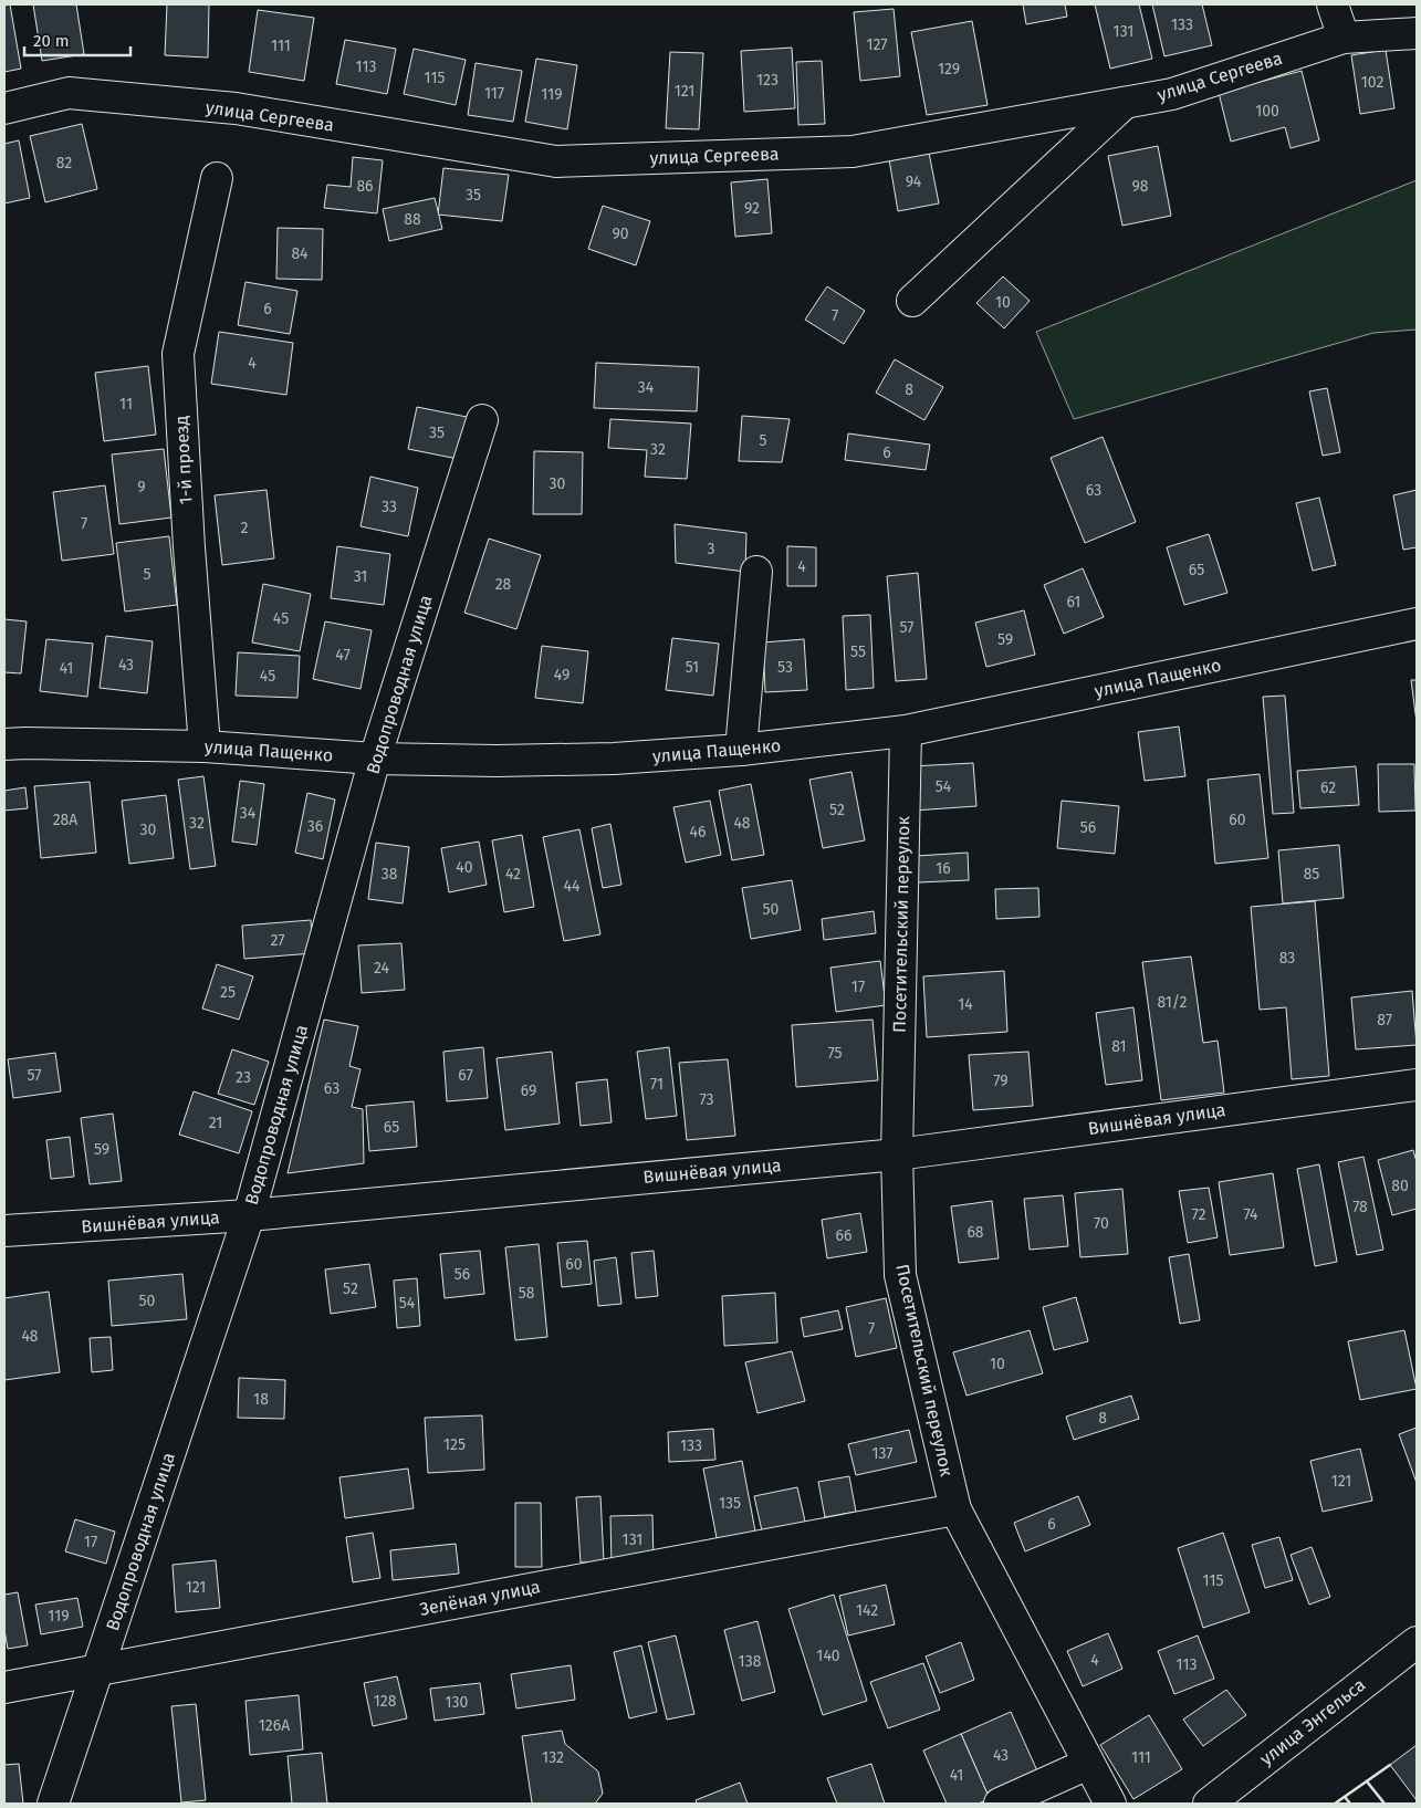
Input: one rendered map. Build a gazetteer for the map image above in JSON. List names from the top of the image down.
{
  "streets": {
    "street": [
      "улица Сергеева",
      "1-й проезд",
      "улица Пащенко",
      "Водопроводная улица",
      "Посетительский переулок",
      "Вишнёвая улица",
      "Зелёная улица",
      "улица Энгельса"
    ]
  },
  "crossings": [
    ["1-й проезд", "улица Пащенко"],
    ["улица Пащенко", "Водопроводная улица"],
    ["улица Пащенко", "Посетительский переулок"],
    ["Водопроводная улица", "Вишнёвая улица"],
    ["Водопроводная улица", "Зелёная улица"],
    ["Посетительский переулок", "Вишнёвая улица"],
    ["Посетительский переулок", "Зелёная улица"]
  ],
  "house_numbers": [
    "133",
    "131",
    "127",
    "111",
    "113",
    "129",
    "115",
    "123",
    "102",
    "121",
    "117",
    "119",
    "100",
    "82",
    "94",
    "86",
    "98",
    "35",
    "92",
    "88",
    "90",
    "84",
    "10",
    "6",
    "7",
    "4",
    "34",
    "8",
    "11",
    "35",
    "5",
    "32",
    "6",
    "30",
    "9",
    "63",
    "33",
    "7",
    "2",
    "3",
    "4",
    "65",
    "5",
    "31",
    "28",
    "61",
    "45",
    "57",
    "59",
    "55",
    "47",
    "43",
    "51",
    "53",
    "41",
    "49",
    "45",
    "54",
    "62",
    "52",
    "34",
    "28А",
    "60",
    "32",
    "48",
    "36",
    "56",
    "30",
    "46",
    "40",
    "16",
    "38",
    "42",
    "85",
    "44",
    "50",
    "27",
    "83",
    "24",
    "17",
    "25",
    "81/2",
    "14",
    "87",
    "81",
    "75",
    "57",
    "67",
    "23",
    "79",
    "71",
    "63",
    "69",
    "73",
    "21",
    "65",
    "59",
    "80",
    "78",
    "72",
    "74",
    "70",
    "68",
    "66",
    "60",
    "56",
    "52",
    "58",
    "50",
    "54",
    "7",
    "48",
    "10",
    "18",
    "8",
    "125",
    "133",
    "137",
    "121",
    "135",
    "6",
    "131",
    "17",
    "115",
    "121",
    "142",
    "119",
    "140",
    "4",
    "138",
    "113",
    "128",
    "130",
    "126А",
    "43",
    "132",
    "111",
    "41"
  ],
  "scale_bar": "20 m"
}
